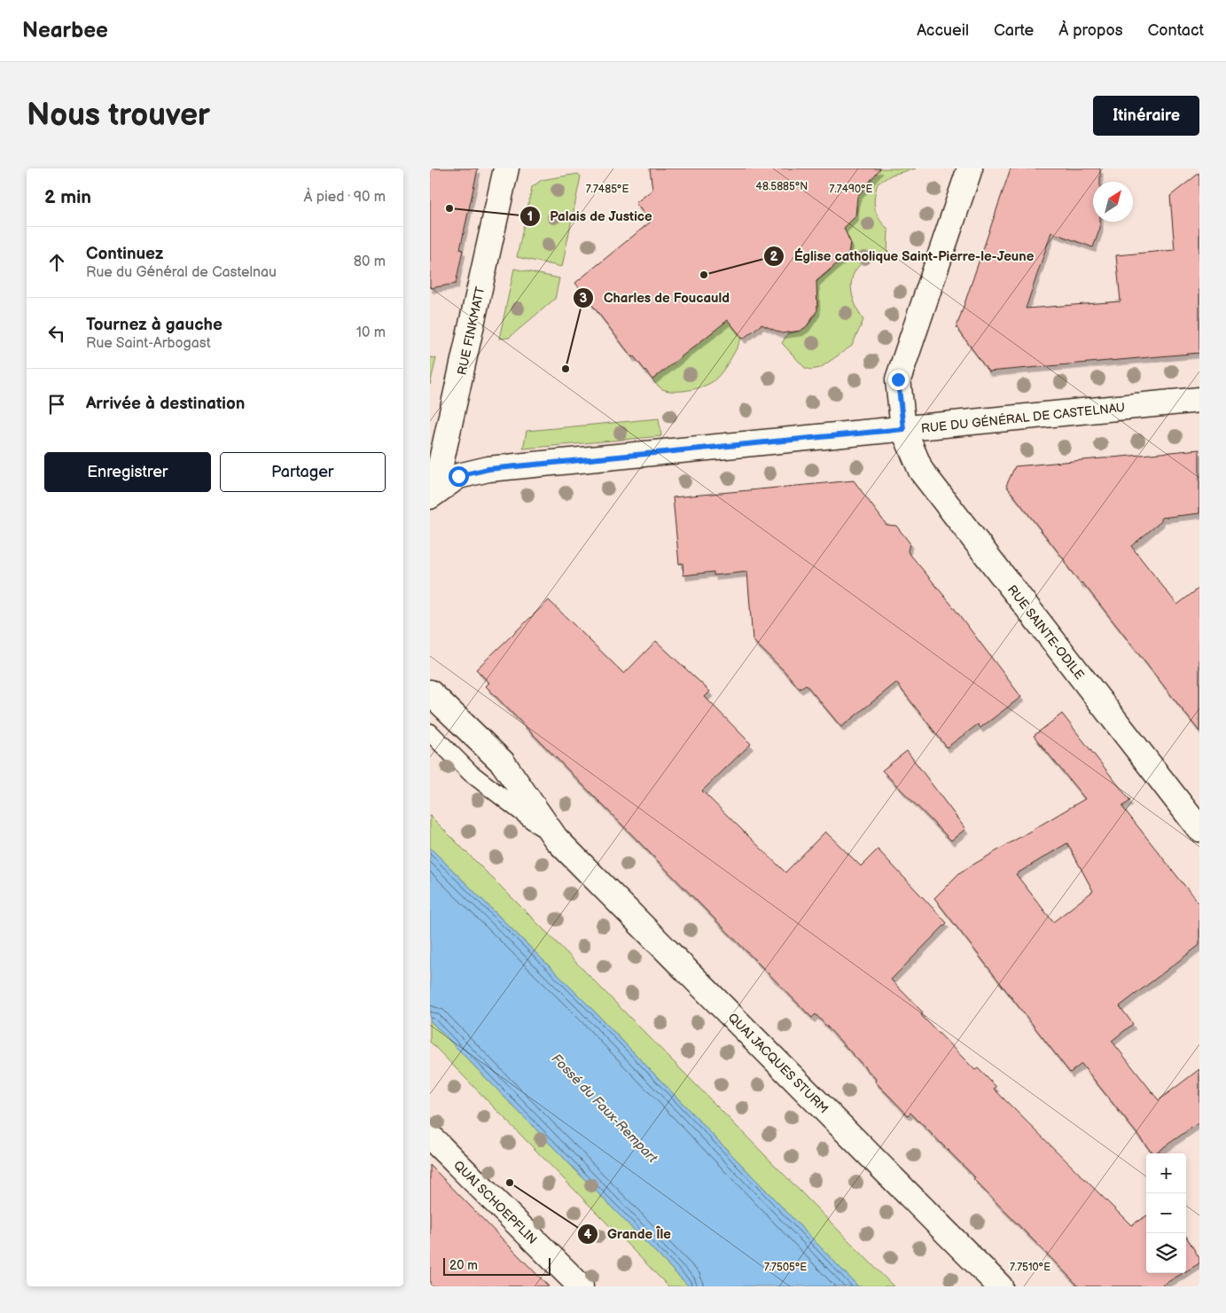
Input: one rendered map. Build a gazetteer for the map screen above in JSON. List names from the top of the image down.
{
  "streets": {
    "street": [
      "RUE FINKMATT",
      "RUE DU GÉNÉRAL DE CASTELNAU",
      "RUE SAINTE-ODILE",
      "QUAI JACQUES STURM",
      "QUAI SCHOEPFLIN"
    ]
  },
  "crossings": [
    ["RUE FINKMATT", "RUE DU GÉNÉRAL DE CASTELNAU"],
    ["RUE DU GÉNÉRAL DE CASTELNAU", "RUE SAINTE-ODILE"]
  ],
  "water": ["Fossé du Faux-Rempart"],
  "places": [
    "Palais de Justice",
    "Église catholique Saint-Pierre-le-Jeune",
    "Charles de Foucauld",
    "Grande Île"
  ],
  "scale_bar": "20 m",
  "north": "top right",
  "page": {
    "header": "Nearbee",
    "nav": [
      "Accueil",
      "Carte",
      "À propos",
      "Contact"
    ],
    "buttons": [
      "Itinéraire",
      ["Enregistrer", "Partager"]
    ],
    "title": "Nous trouver",
    "heading": ["2 min", "À pied · 90 m"],
    "list": [
      ["Continuez", "Rue du Général de Castelnau", "80 m"],
      ["Tournez à gauche", "Rue Saint-Arbogast", "10 m"],
      "Arrivée à destination"
    ],
    "map_buttons": ["+", "−"],
    "scale": "20 m"
  },
  "coordinates": [
    "48.5885°N",
    "7.7485°E",
    "7.7490°E",
    "7.7505°E",
    "7.7510°E"
  ]
}
